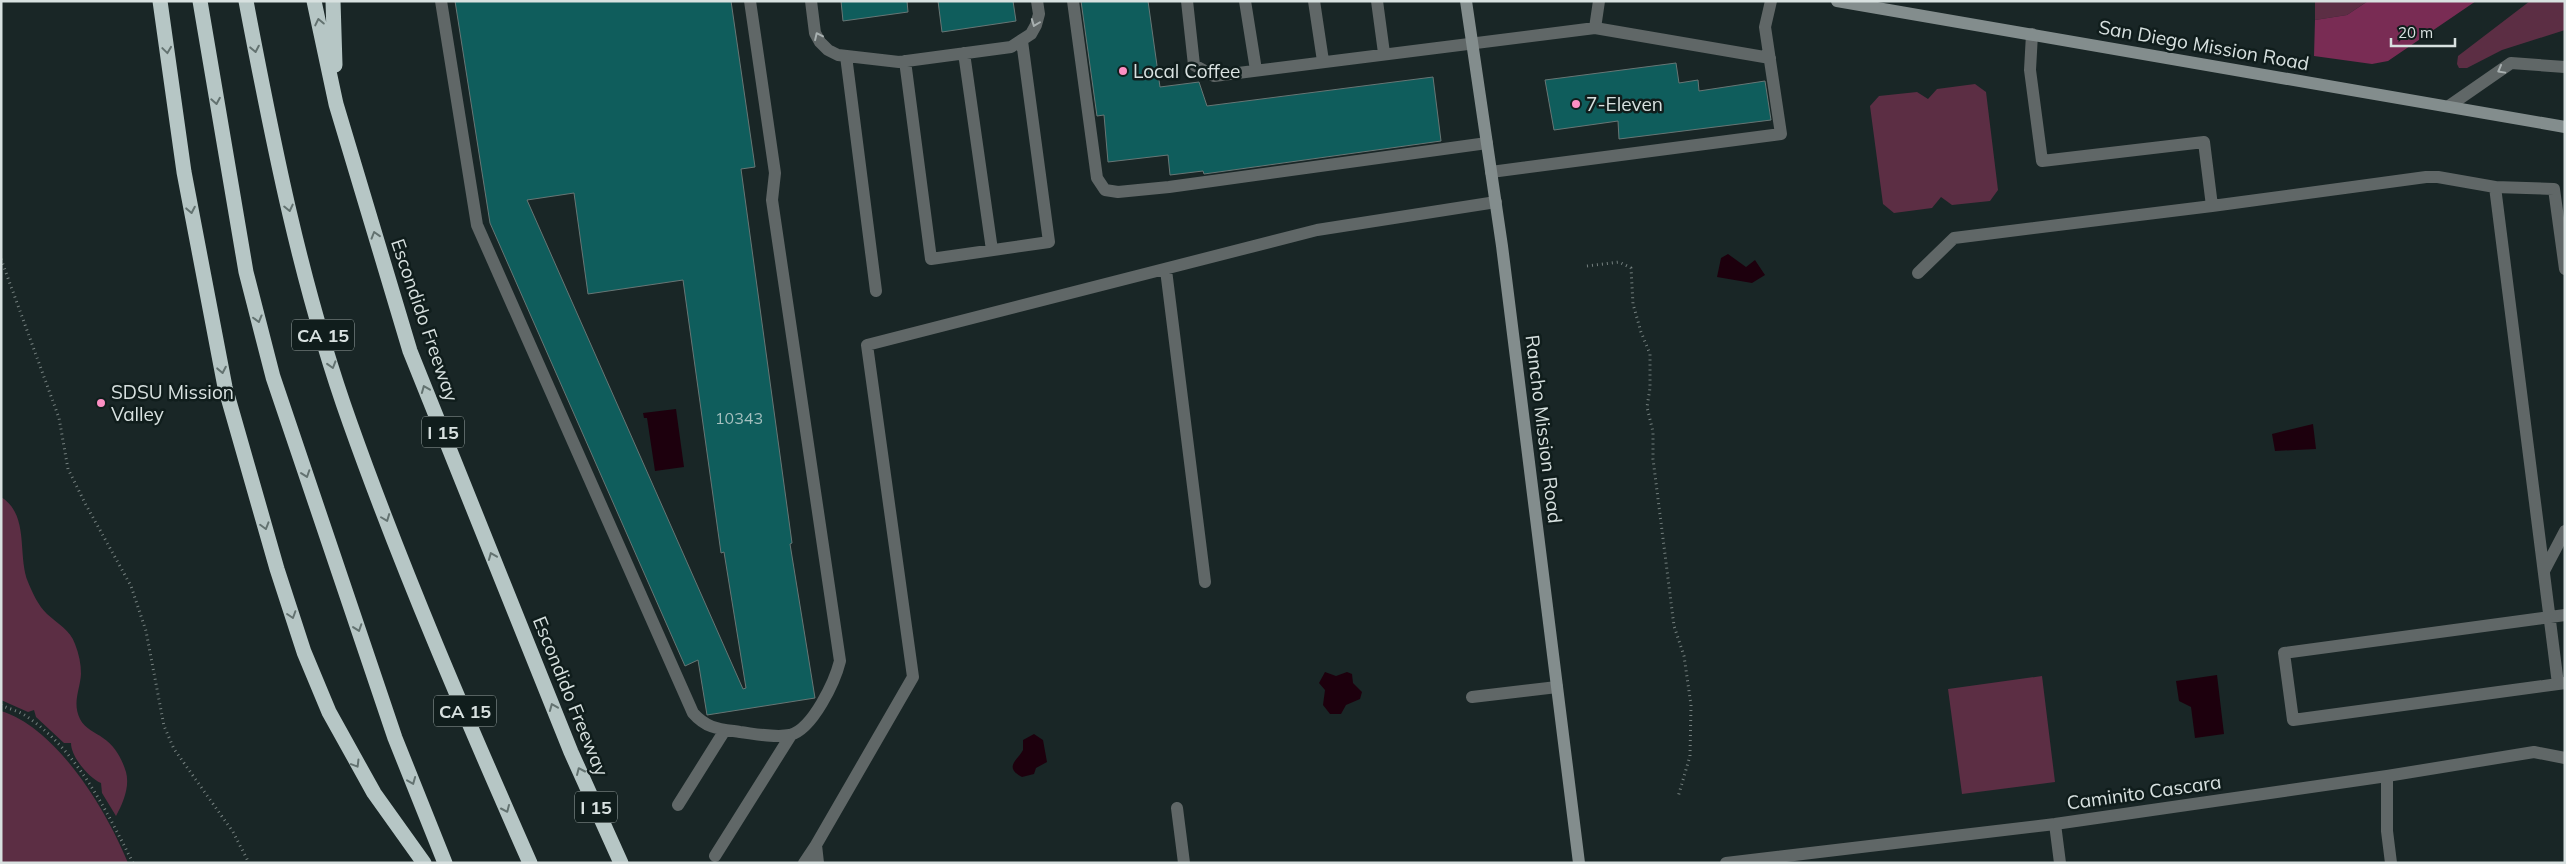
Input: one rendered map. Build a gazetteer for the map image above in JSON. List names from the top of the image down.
{
  "streets": {
    "highway": ["Escondido Freeway", "CA 15", "I 15"],
    "main road": ["San Diego Mission Road", "Rancho Mission Road"],
    "street": ["Caminito Cascara"]
  },
  "places": ["Local Coffee", "7-Eleven", "SDSU Mission Valley"],
  "house_numbers": ["10343"],
  "scale_bar": "20 m"
}
